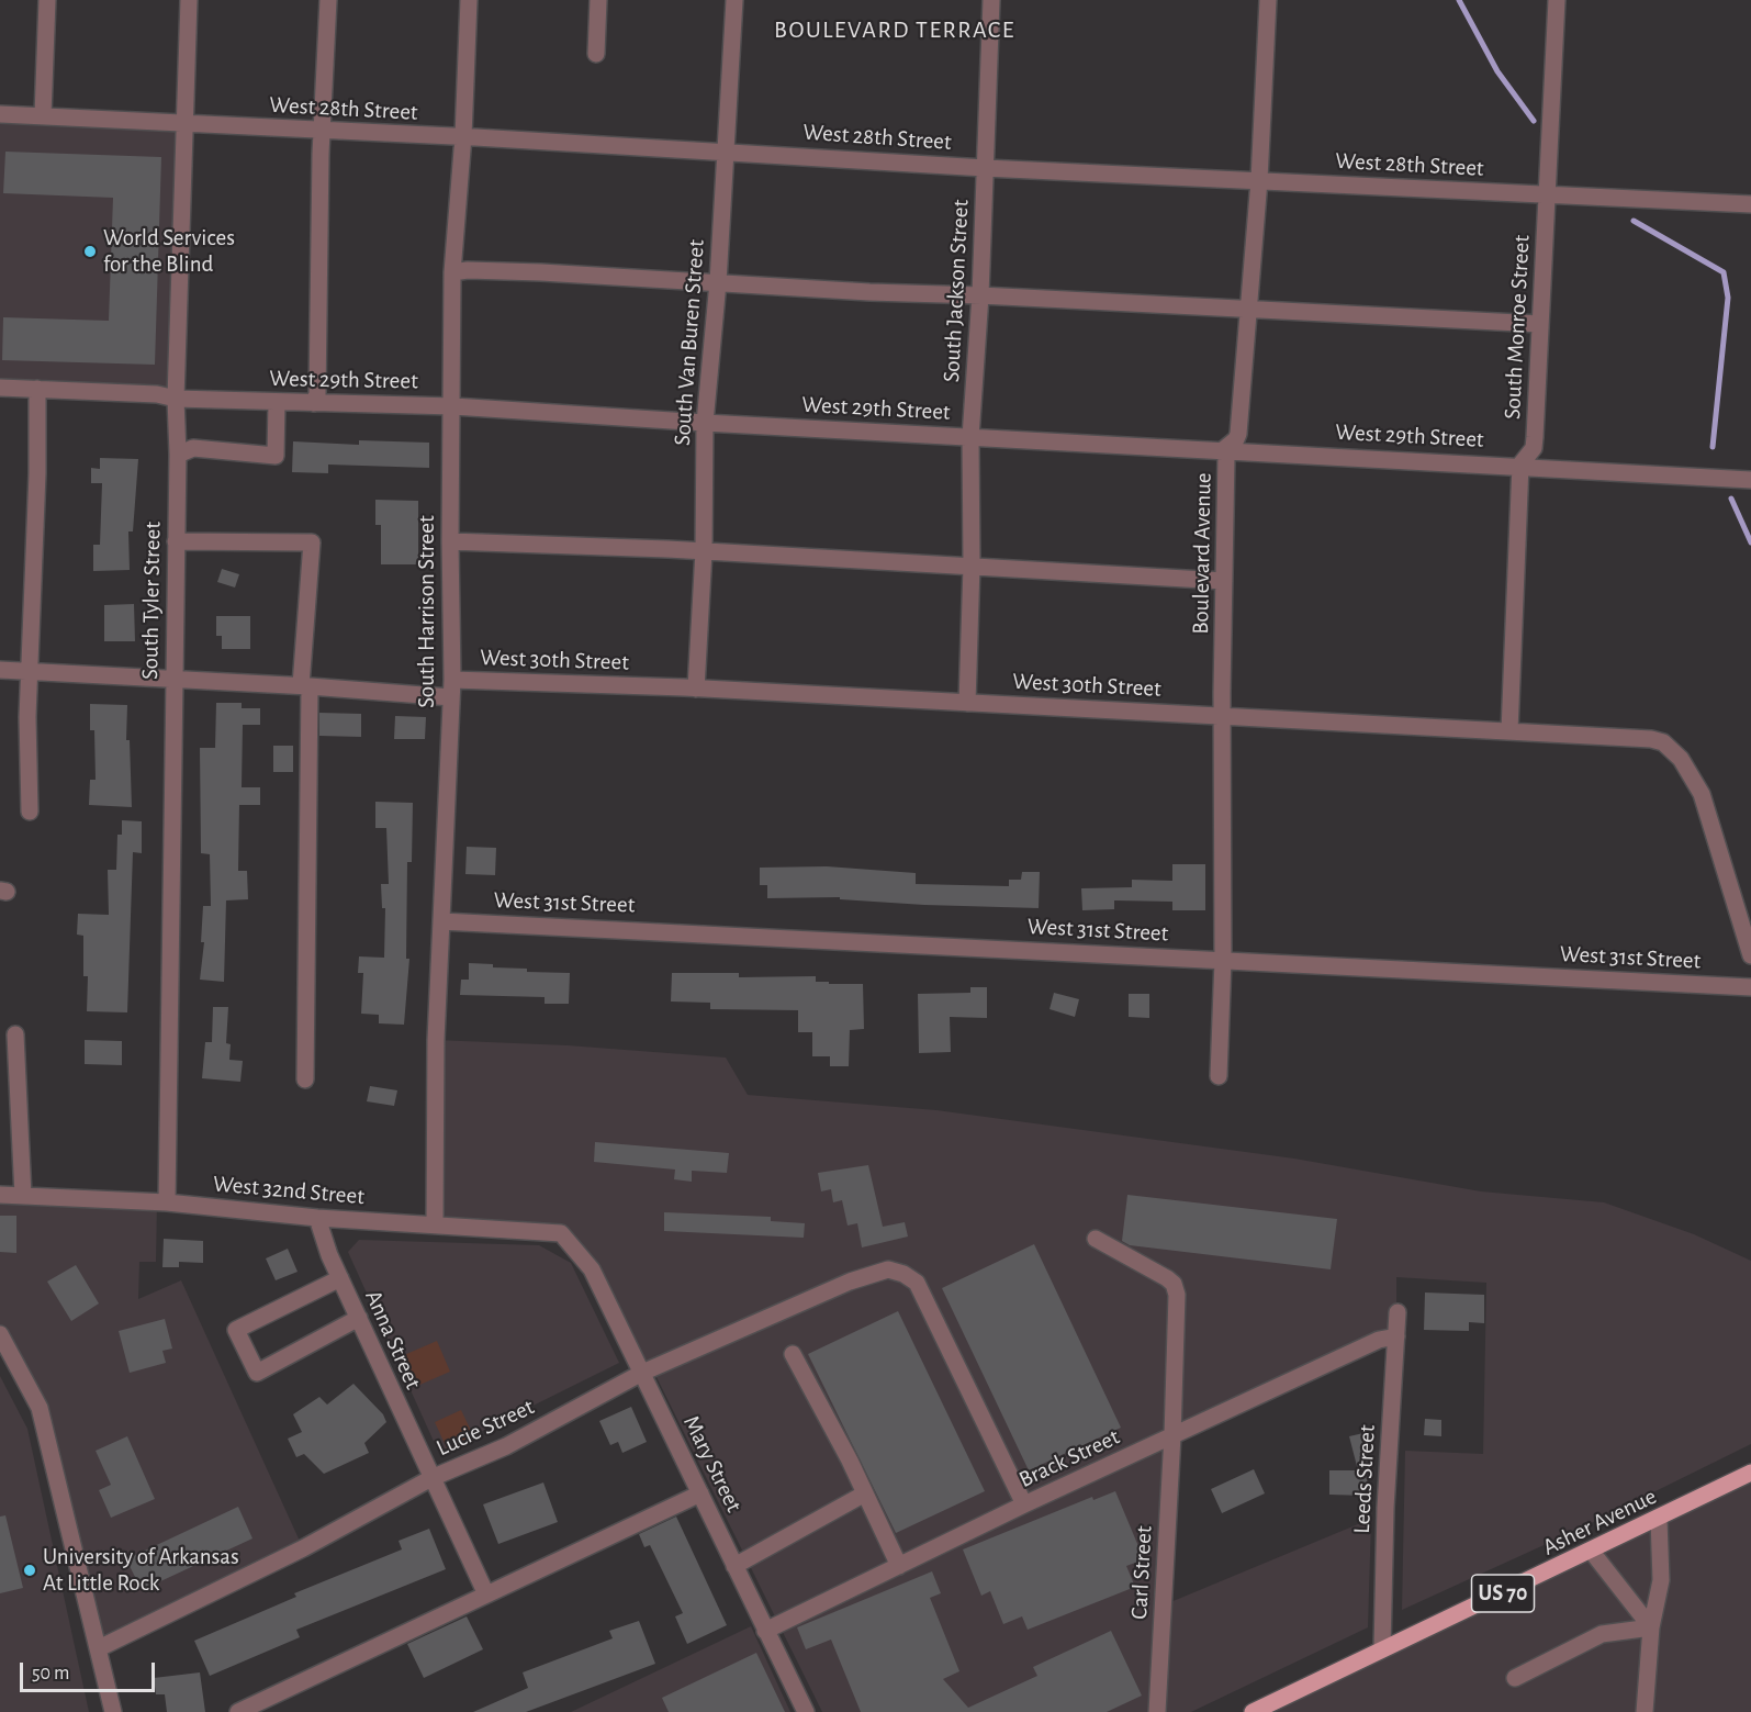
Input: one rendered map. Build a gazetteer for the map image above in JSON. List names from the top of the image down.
{
  "streets": {
    "main road": ["Asher Avenue", "US 70"],
    "street": [
      "West 28th Street",
      "South Jackson Street",
      "South Monroe Street",
      "South Van Buren Street",
      "West 29th Street",
      "Boulevard Avenue",
      "South Tyler Street",
      "South Harrison Street",
      "West 30th Street",
      "West 31st Street",
      "West 32nd Street",
      "Anna Street",
      "Lucie Street",
      "Brack Street",
      "Mary Street",
      "Leeds Street",
      "Carl Street"
    ]
  },
  "crossings": [
    ["West 28th Street", "South Jackson Street"],
    ["West 28th Street", "South Monroe Street"],
    ["West 28th Street", "South Van Buren Street"],
    ["West 28th Street", "Boulevard Avenue"],
    ["West 28th Street", "South Tyler Street"],
    ["West 28th Street", "South Harrison Street"],
    ["South Jackson Street", "West 29th Street"],
    ["South Jackson Street", "West 30th Street"],
    ["South Monroe Street", "West 29th Street"],
    ["South Monroe Street", "West 30th Street"],
    ["South Van Buren Street", "West 29th Street"],
    ["South Van Buren Street", "West 30th Street"],
    ["West 29th Street", "Boulevard Avenue"],
    ["West 29th Street", "South Tyler Street"],
    ["West 29th Street", "South Harrison Street"],
    ["Boulevard Avenue", "West 30th Street"],
    ["Boulevard Avenue", "West 31st Street"],
    ["South Tyler Street", "West 32nd Street"],
    ["South Harrison Street", "West 30th Street"],
    ["South Harrison Street", "West 31st Street"],
    ["South Harrison Street", "West 32nd Street"],
    ["West 32nd Street", "Anna Street"],
    ["West 32nd Street", "Mary Street"],
    ["Anna Street", "Lucie Street"],
    ["Lucie Street", "Brack Street"],
    ["Lucie Street", "Mary Street"],
    ["Brack Street", "Mary Street"],
    ["Brack Street", "Leeds Street"],
    ["Brack Street", "Carl Street"],
    ["Leeds Street", "Asher Avenue"]
  ],
  "districts": ["BOULEVARD TERRACE"],
  "places": ["World Services for the Blind", "University of Arkansas At Little Rock"],
  "scale_bar": "50 m"
}
